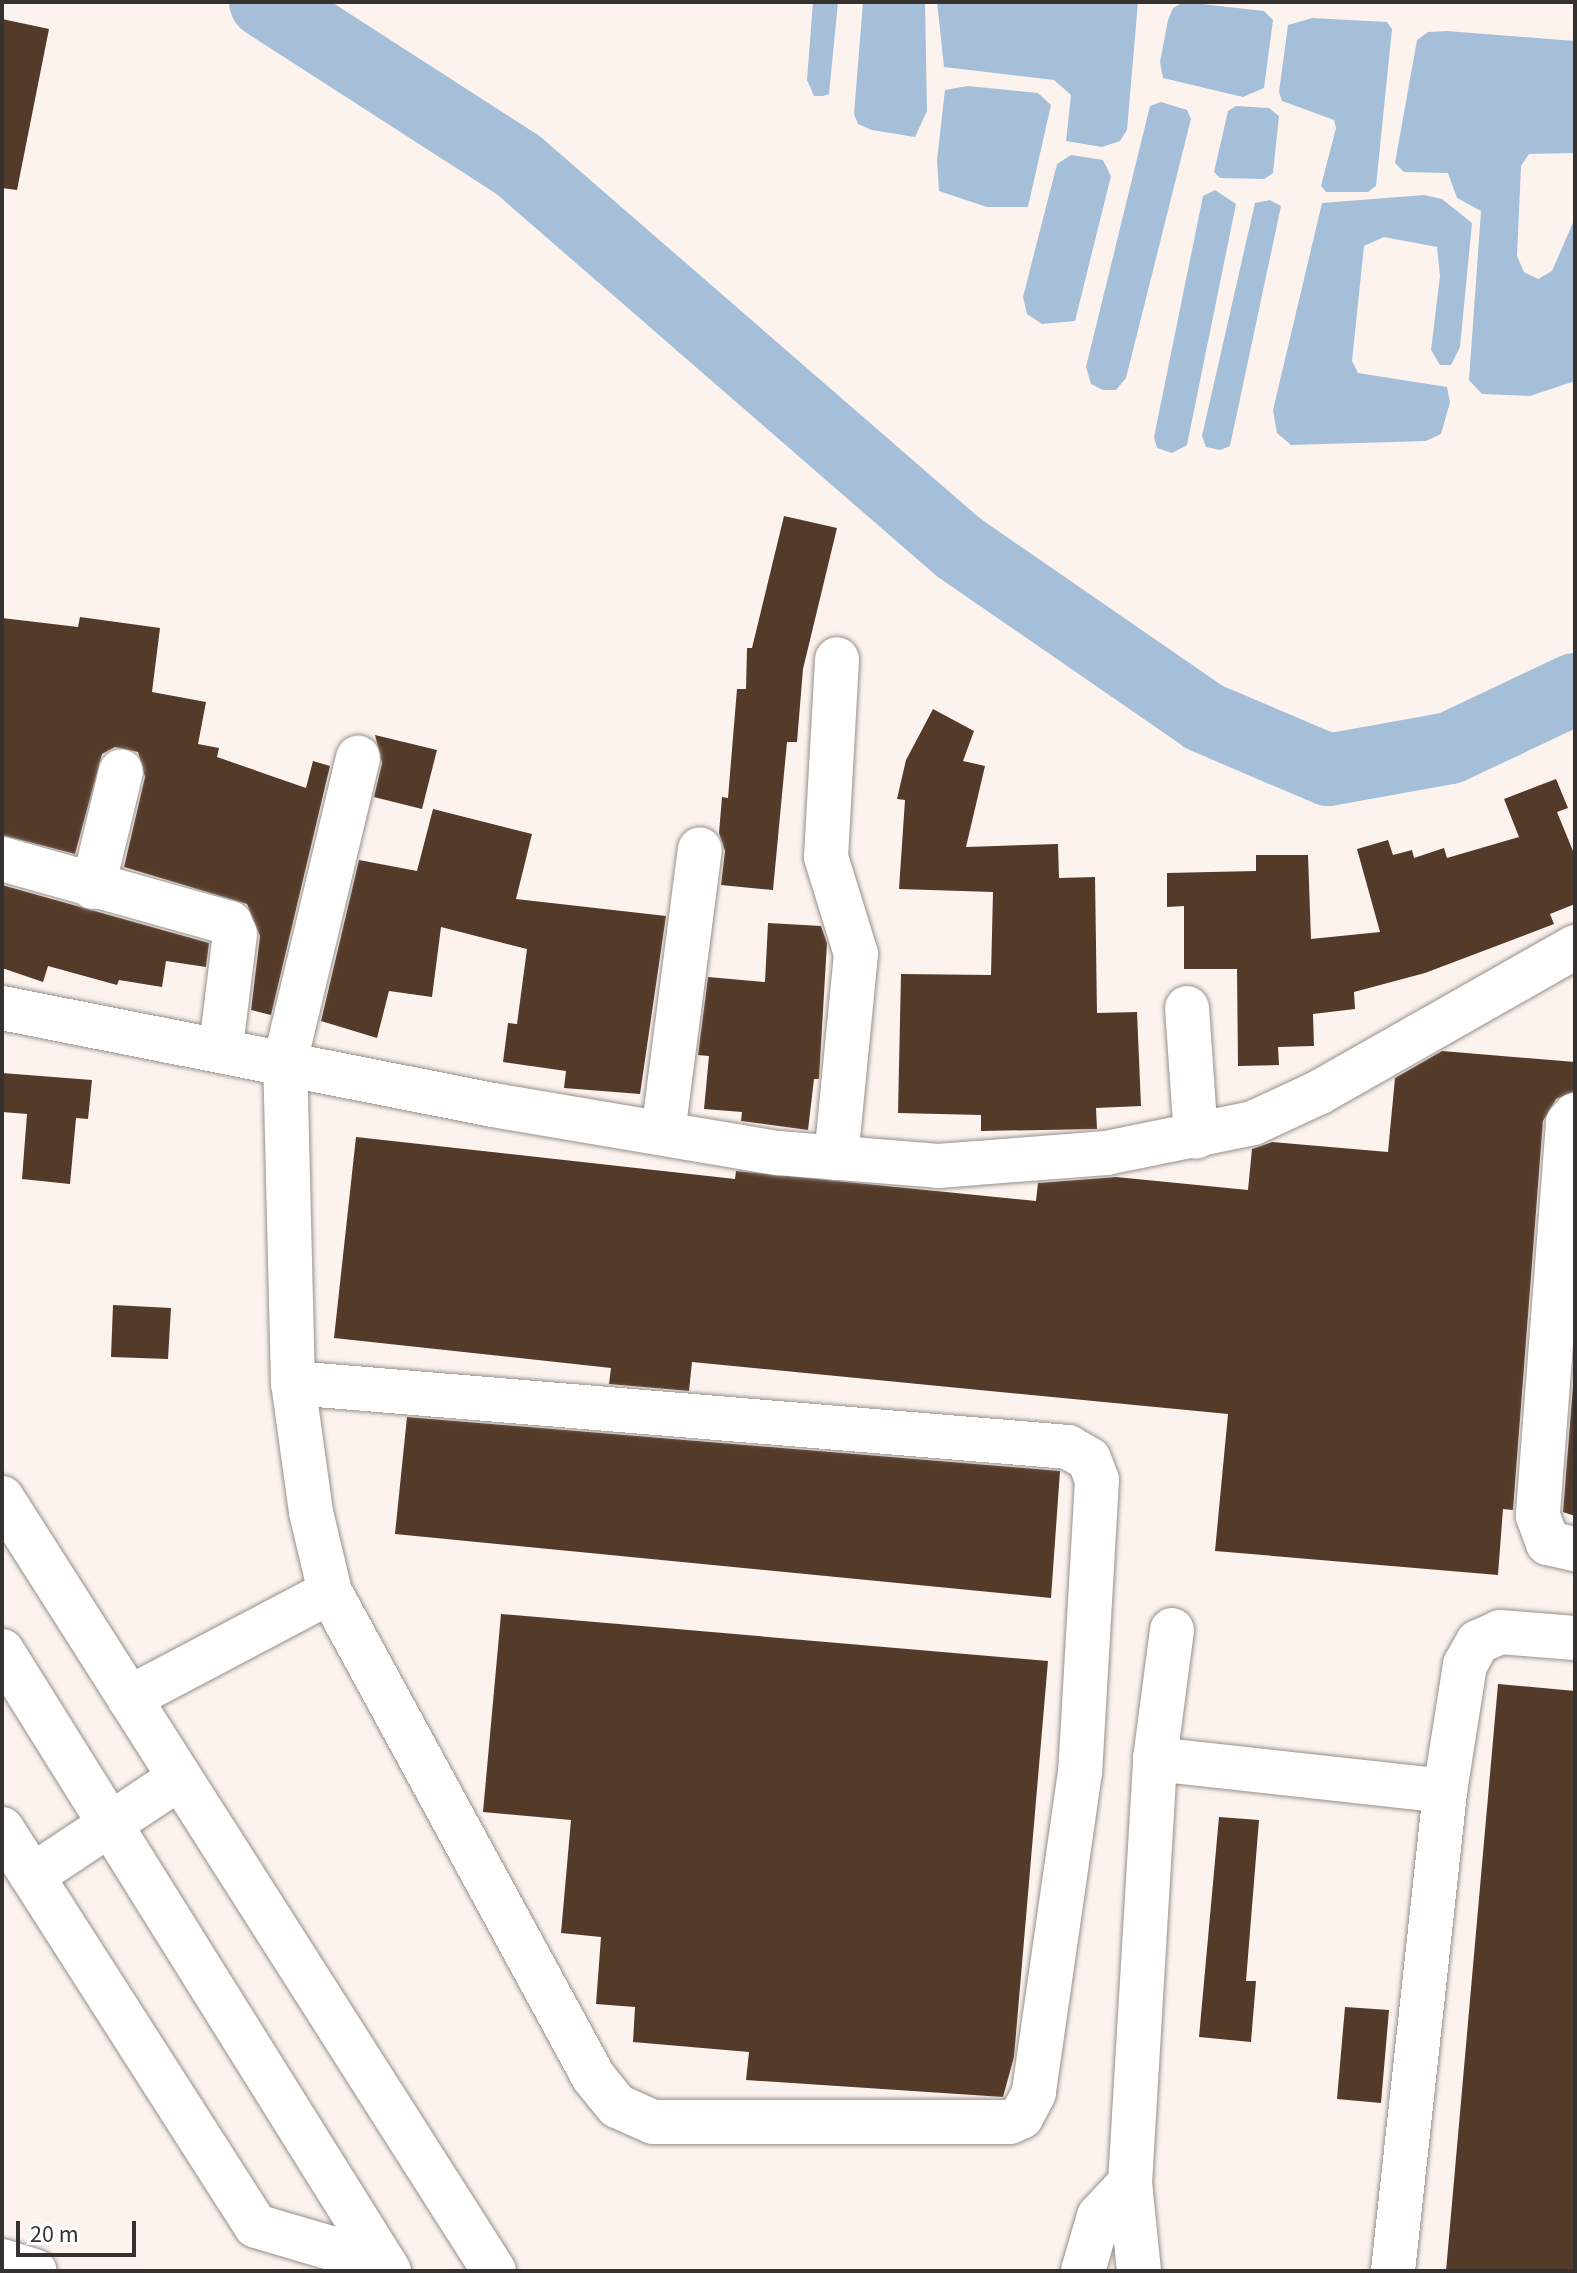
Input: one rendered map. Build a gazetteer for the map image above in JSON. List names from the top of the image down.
{
  "scale_bar": "20 m"
}
